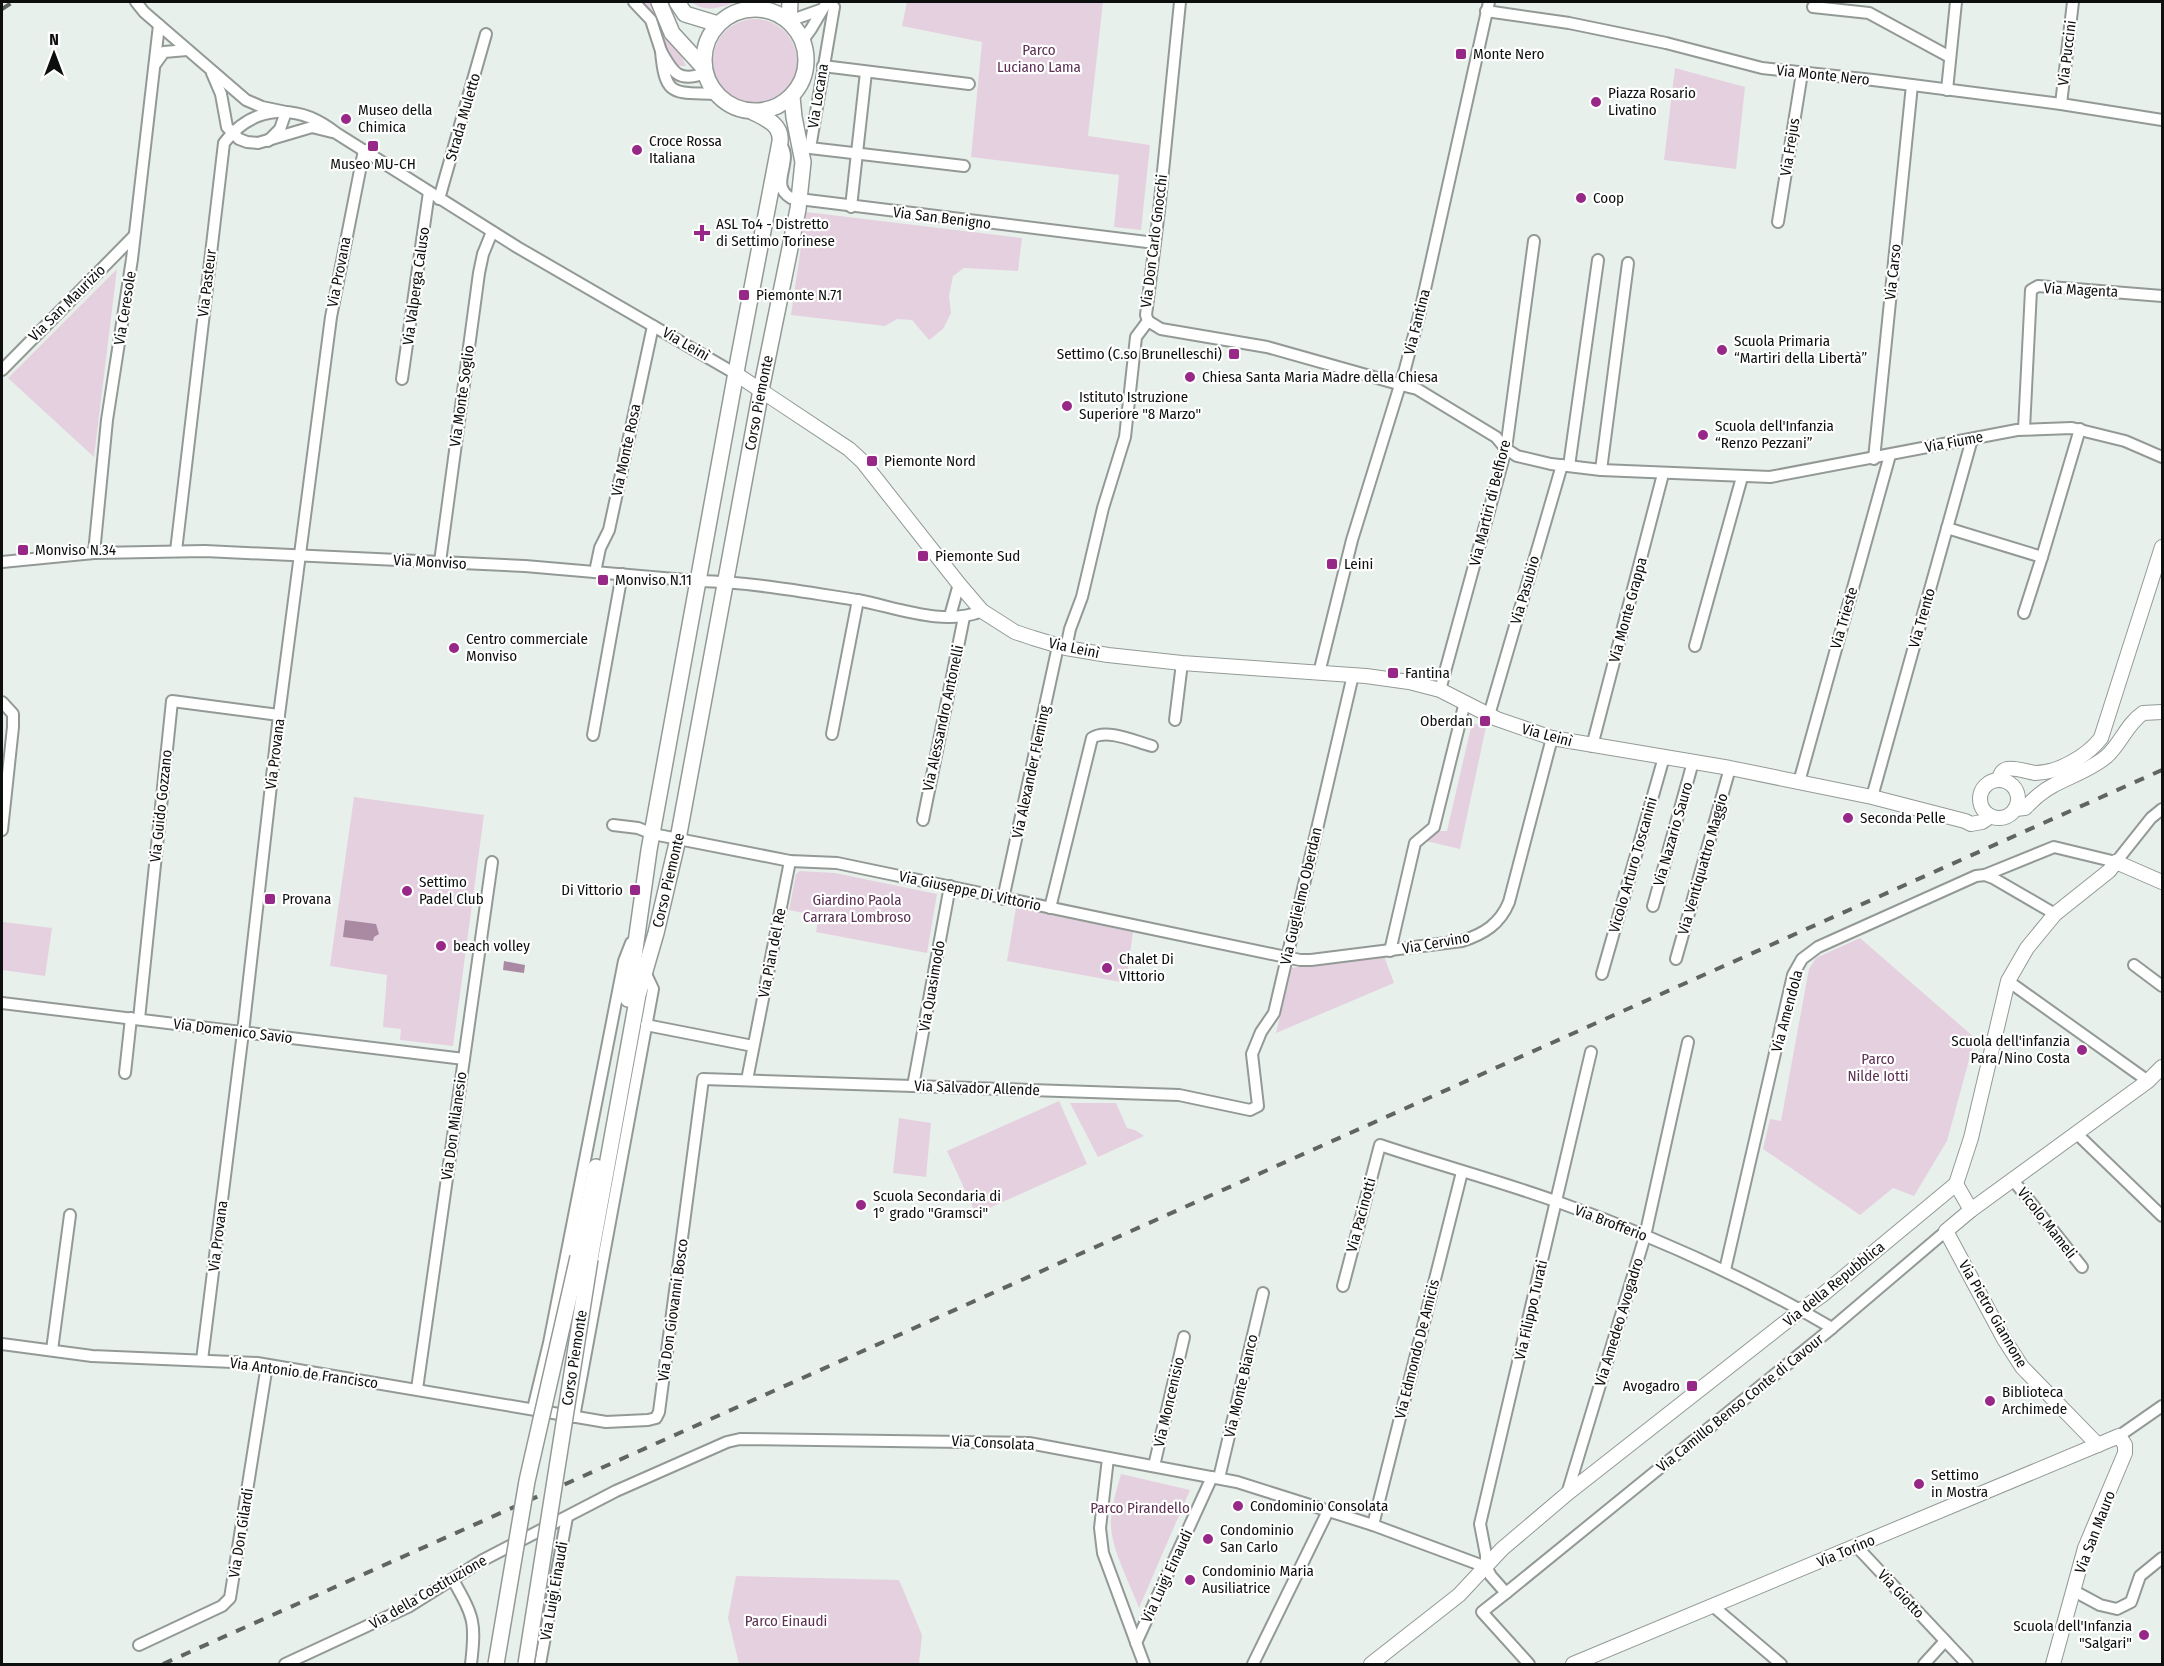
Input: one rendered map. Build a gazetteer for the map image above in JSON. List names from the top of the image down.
{
  "streets": {
    "main road": ["Corso Piemonte"],
    "street": [
      "Via Puccini",
      "Via Monte Nero",
      "Via Locana",
      "Strada Muletto",
      "Via Frejus",
      "Via San Benigno",
      "Via Don Carlo Gnocchi",
      "Via Provana",
      "Via Carso",
      "Via Pasteur",
      "Via Valperga Caluso",
      "Via Magenta",
      "Via San Maurizio",
      "Via Ceresole",
      "Via Fantina",
      "Via Leinì",
      "Via Monte Soglio",
      "Via Fiume",
      "Via Monte Rosa",
      "Via Martiri di Belfiore",
      "Via Monviso",
      "Via Pasubio",
      "Via Monte Grappa",
      "Via Trieste",
      "Via Trento",
      "Via Alessandro Antonelli",
      "Via Alexander Fleming",
      "Via Guido Gozzano",
      "Via Nazario Sauro",
      "Via Ventiquattro Maggio",
      "Vicolo Arturo Toscanini",
      "Via Giuseppe Di Vittorio",
      "Via Guglielmo Oberdan",
      "Via Cervino",
      "Via Pian del Re",
      "Via Quasimodo",
      "Via Amendola",
      "Via Domenico Savio",
      "Via Salvador Allende",
      "Via Don Milanesio",
      "Via Pacinotti",
      "Via Brofferio",
      "Vicolo Mameli",
      "Via della Repubblica",
      "Via Don Giovanni Bosco",
      "Via Filippo Turati",
      "Via Pietro Giannone",
      "Via Amedeo Avogadro",
      "Via Edmondo De Amicis",
      "Via Antonio de Francisco",
      "Via Monte Bianco",
      "Via Moncenisio",
      "Via Camillo Benso Conte di Cavour",
      "Via Consolata",
      "Via San Mauro",
      "Via Don Gilardi",
      "Via Torino",
      "Via Luigi Einaudi",
      "Via della Costituzione",
      "Via Giotto"
    ]
  },
  "crossings": [
    ["Via Puccini", "Via Monte Nero"],
    ["Via Monte Nero", "Via Frejus"],
    ["Via Monte Nero", "Via Carso"],
    ["Via Monte Nero", "Via Fantina"],
    ["Strada Muletto", "Via Leinì"],
    ["Via San Benigno", "Via Don Carlo Gnocchi"],
    ["Via San Benigno", "Corso Piemonte"],
    ["Via Don Carlo Gnocchi", "Via Leinì"],
    ["Via Don Carlo Gnocchi", "Via Fiume"],
    ["Via Don Carlo Gnocchi", "Via Alexander Fleming"],
    ["Via Provana", "Via Leinì"],
    ["Via Provana", "Via Monviso"],
    ["Via Provana", "Via Guido Gozzano"],
    ["Via Provana", "Via Domenico Savio"],
    ["Via Provana", "Via Antonio de Francisco"],
    ["Via Carso", "Via Fiume"],
    ["Via Pasteur", "Via Monviso"],
    ["Via Valperga Caluso", "Via Leinì"],
    ["Via Magenta", "Via Fiume"],
    ["Via San Maurizio", "Via Ceresole"],
    ["Via Ceresole", "Via Monviso"],
    ["Via Fantina", "Via Leinì"],
    ["Via Fantina", "Via Fiume"],
    ["Via Leinì", "Via Monte Soglio"],
    ["Via Leinì", "Corso Piemonte"],
    ["Via Leinì", "Via Monte Rosa"],
    ["Via Leinì", "Via Martiri di Belfiore"],
    ["Via Leinì", "Via Monviso"],
    ["Via Leinì", "Via Pasubio"],
    ["Via Leinì", "Via Monte Grappa"],
    ["Via Leinì", "Via Trieste"],
    ["Via Leinì", "Via Trento"],
    ["Via Leinì", "Via Alexander Fleming"],
    ["Via Leinì", "Via Nazario Sauro"],
    ["Via Leinì", "Via Ventiquattro Maggio"],
    ["Via Leinì", "Vicolo Arturo Toscanini"],
    ["Via Leinì", "Via Guglielmo Oberdan"],
    ["Via Leinì", "Via Cervino"],
    ["Via Monte Soglio", "Via Monviso"],
    ["Corso Piemonte", "Via Monviso"],
    ["Corso Piemonte", "Via Giuseppe Di Vittorio"],
    ["Corso Piemonte", "Via Don Giovanni Bosco"],
    ["Corso Piemonte", "Via Antonio de Francisco"],
    ["Via Fiume", "Via Martiri di Belfiore"],
    ["Via Fiume", "Via Pasubio"],
    ["Via Fiume", "Via Monte Grappa"],
    ["Via Fiume", "Via Trieste"],
    ["Via Fiume", "Via Trento"],
    ["Via Monte Rosa", "Via Monviso"],
    ["Via Monviso", "Via Alessandro Antonelli"],
    ["Via Alexander Fleming", "Via Giuseppe Di Vittorio"],
    ["Via Guido Gozzano", "Via Domenico Savio"],
    ["Via Giuseppe Di Vittorio", "Via Guglielmo Oberdan"],
    ["Via Giuseppe Di Vittorio", "Via Cervino"],
    ["Via Giuseppe Di Vittorio", "Via Pian del Re"],
    ["Via Giuseppe Di Vittorio", "Via Quasimodo"],
    ["Via Guglielmo Oberdan", "Via Cervino"],
    ["Via Guglielmo Oberdan", "Via Salvador Allende"],
    ["Via Pian del Re", "Via Salvador Allende"],
    ["Via Quasimodo", "Via Salvador Allende"],
    ["Via Amendola", "Via Brofferio"],
    ["Via Domenico Savio", "Via Don Milanesio"],
    ["Via Salvador Allende", "Via Don Giovanni Bosco"],
    ["Via Don Milanesio", "Via Antonio de Francisco"],
    ["Via Pacinotti", "Via Brofferio"],
    ["Via Brofferio", "Via della Repubblica"],
    ["Via Brofferio", "Via Filippo Turati"],
    ["Via Brofferio", "Via Amedeo Avogadro"],
    ["Via Brofferio", "Via Edmondo De Amicis"],
    ["Via Brofferio", "Via Camillo Benso Conte di Cavour"],
    ["Vicolo Mameli", "Via Camillo Benso Conte di Cavour"],
    ["Via della Repubblica", "Via Filippo Turati"],
    ["Via della Repubblica", "Via Amedeo Avogadro"],
    ["Via della Repubblica", "Via Consolata"],
    ["Via Don Giovanni Bosco", "Via Antonio de Francisco"],
    ["Via Filippo Turati", "Via Consolata"],
    ["Via Pietro Giannone", "Via Camillo Benso Conte di Cavour"],
    ["Via Pietro Giannone", "Via Torino"],
    ["Via Edmondo De Amicis", "Via Consolata"],
    ["Via Antonio de Francisco", "Via Don Gilardi"],
    ["Via Monte Bianco", "Via Consolata"],
    ["Via Monte Bianco", "Via Luigi Einaudi"],
    ["Via Moncenisio", "Via Consolata"],
    ["Via Consolata", "Via Luigi Einaudi"],
    ["Via Consolata", "Via della Costituzione"],
    ["Via San Mauro", "Via Torino"],
    ["Via Torino", "Via Giotto"]
  ],
  "parks": [
    "Parco Luciano Lama",
    "Giardino Paola Carrara Lombroso",
    "Parco Nilde Iotti",
    "Parco Pirandello",
    "Parco Einaudi"
  ],
  "places": {
    "transit": [
      "Monte Nero",
      "Museo MU-CH",
      "Piemonte N.71",
      "Settimo (C.so Brunelleschi)",
      "Piemonte Nord",
      "Monviso N.34",
      "Piemonte Sud",
      "Leini",
      "Monviso N.11",
      "Fantina",
      "Oberdan",
      "Di Vittorio",
      "Provana",
      "Avogadro"
    ],
    "other": [
      "Piazza Rosario Livatino",
      "Museo della Chimica",
      "Croce Rossa Italiana",
      "Coop",
      "Scuola Primaria “Martiri della Libertà”",
      "Chiesa Santa Maria Madre della Chiesa",
      "Istituto Istruzione Superiore \"8 Marzo\"",
      "Scuola dell'Infanzia “Renzo Pezzani”",
      "Centro commerciale Monviso",
      "Seconda Pelle",
      "Settimo Padel Club",
      "beach volley",
      "Chalet Di VIttorio",
      "Scuola dell'infanzia Para/Nino Costa",
      "Scuola Secondaria di 1° grado \"Gramsci\"",
      "Biblioteca Archimede",
      "Settimo in Mostra",
      "Condominio Consolata",
      "Condominio San Carlo",
      "Condominio Maria Ausiliatrice",
      "Scuola dell'Infanzia \"Salgari\""
    ],
    "health": ["ASL To4 - Distretto di Settimo Torinese"]
  },
  "north": "top"
}
